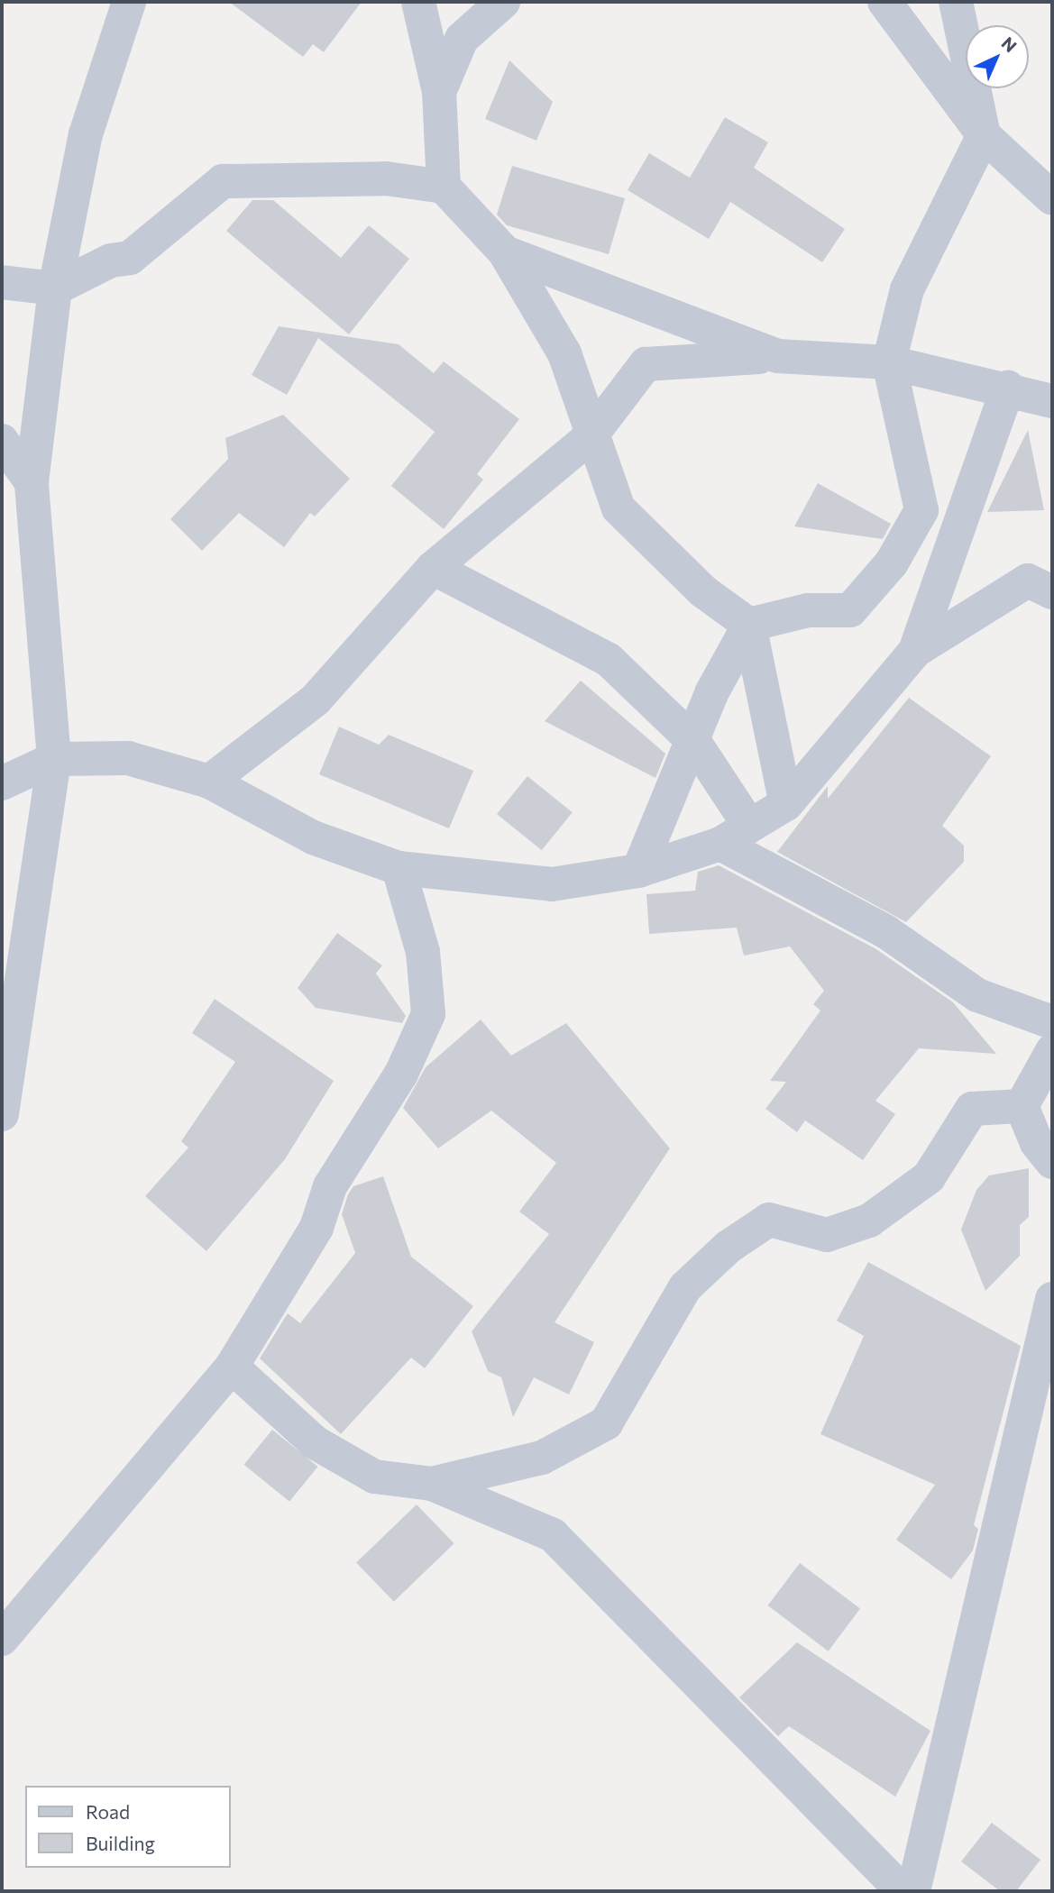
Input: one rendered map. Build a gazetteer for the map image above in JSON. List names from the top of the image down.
{
  "legend": ["Road", "Building"],
  "north": "top right"
}
